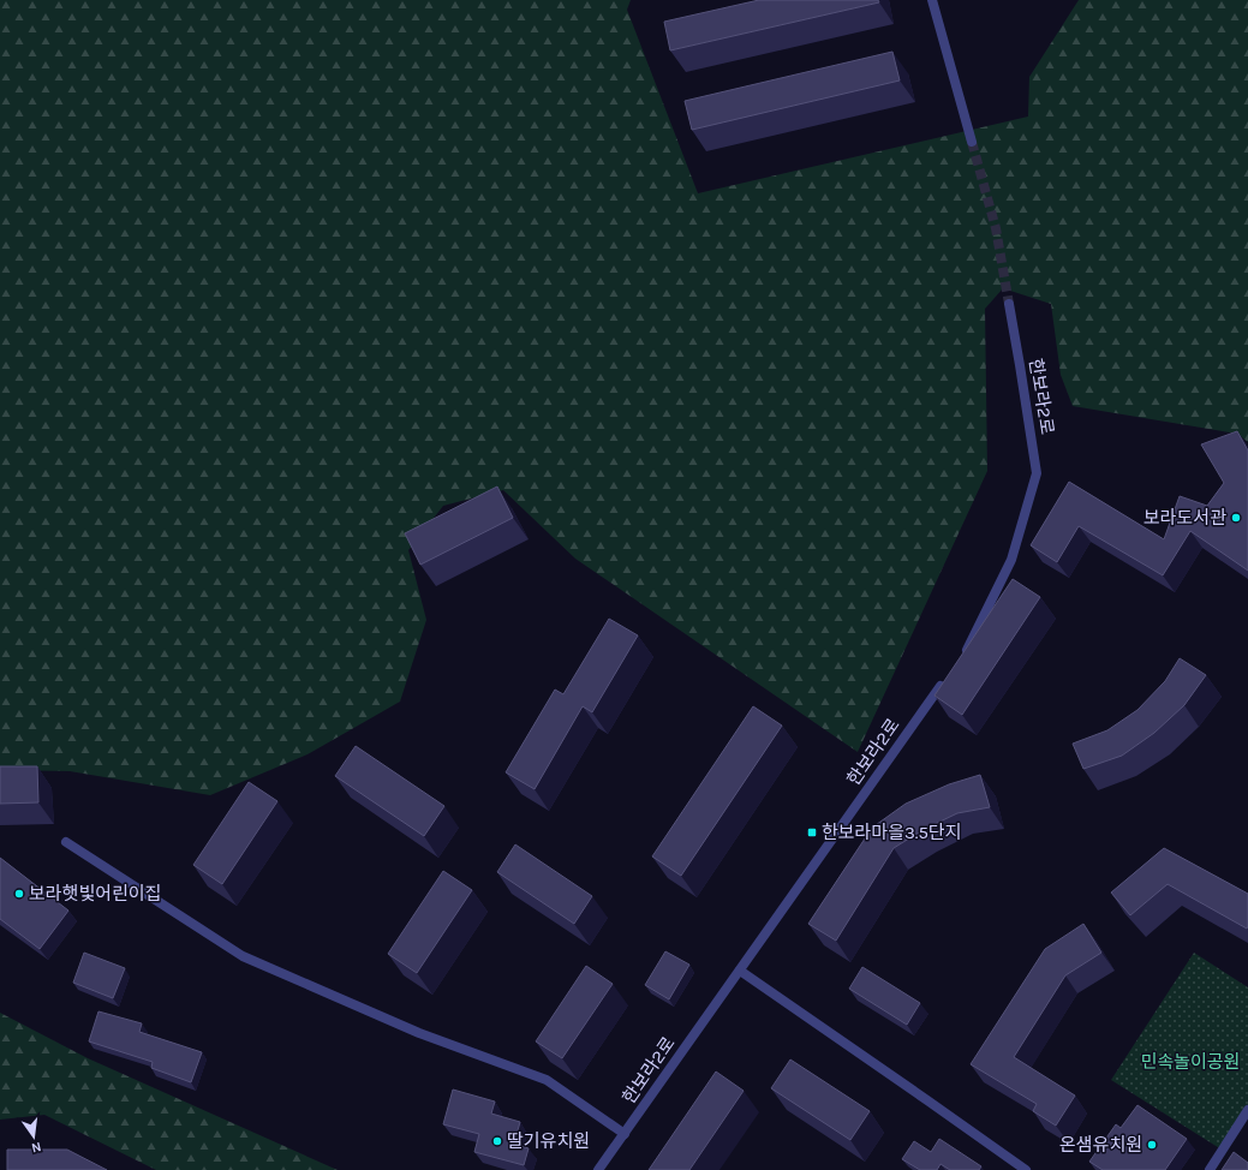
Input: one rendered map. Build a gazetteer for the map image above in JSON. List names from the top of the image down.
{
  "streets": {
    "street": ["한보라2로"]
  },
  "parks": ["민속놀이공원"],
  "places": {
    "other": [
      "보라도서관",
      "보라햇빛어린이집",
      "딸기유치원",
      "온샘유치원"
    ],
    "transit": ["한보라마을3.5단지"]
  },
  "north": "bottom"
}
